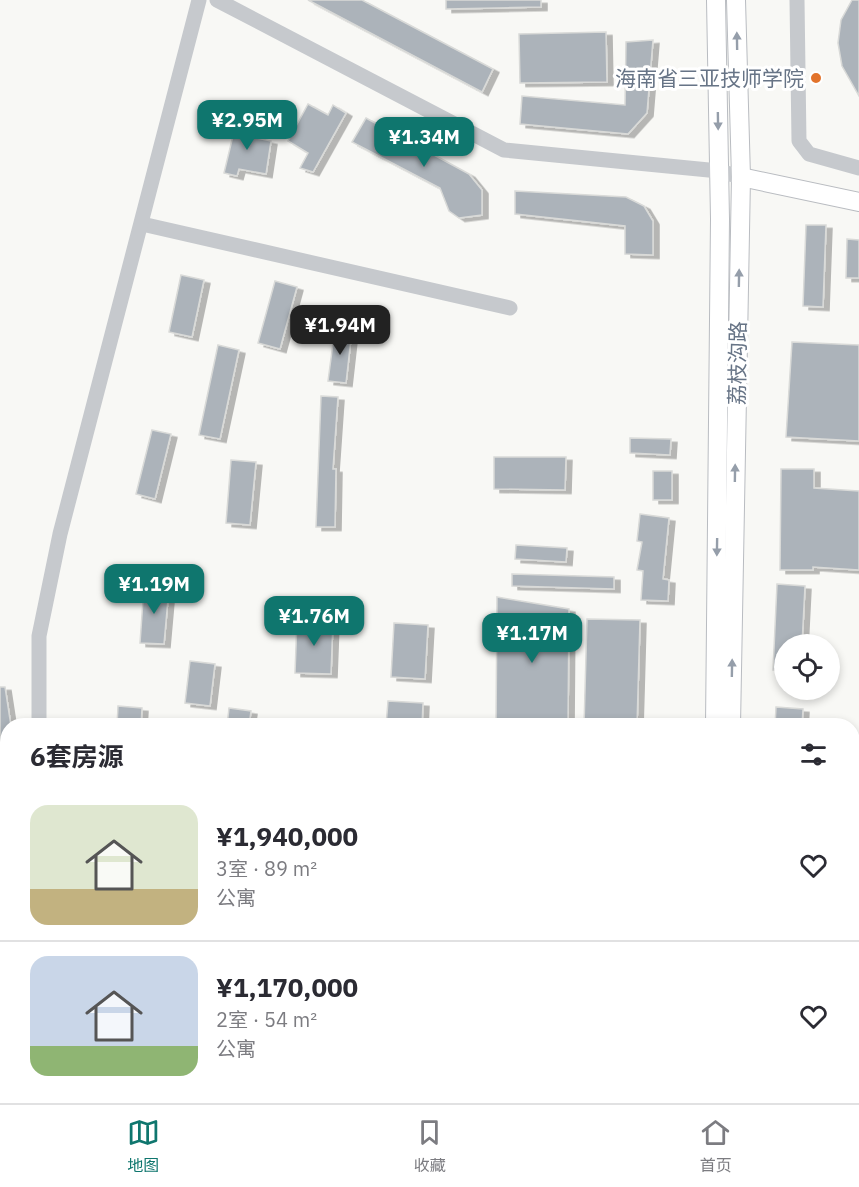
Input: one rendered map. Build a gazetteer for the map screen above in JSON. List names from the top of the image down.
{
  "streets": {
    "main road": ["荔枝沟路"]
  },
  "places": ["海南省三亚技师学院"],
  "page": {
    "price": [
      "¥2.95M",
      "¥1.34M",
      "¥1.94M",
      "¥1.19M",
      "¥1.76M",
      "¥1.17M"
    ],
    "heading": "6套房源",
    "list": [
      {
        "name": "¥1,940,000",
        "note": "3室 · 89 m² · 公寓"
      },
      {
        "name": "¥1,170,000",
        "note": "2室 · 54 m² · 公寓"
      }
    ],
    "tabs": ["地图", "收藏", "首页"]
  }
}
